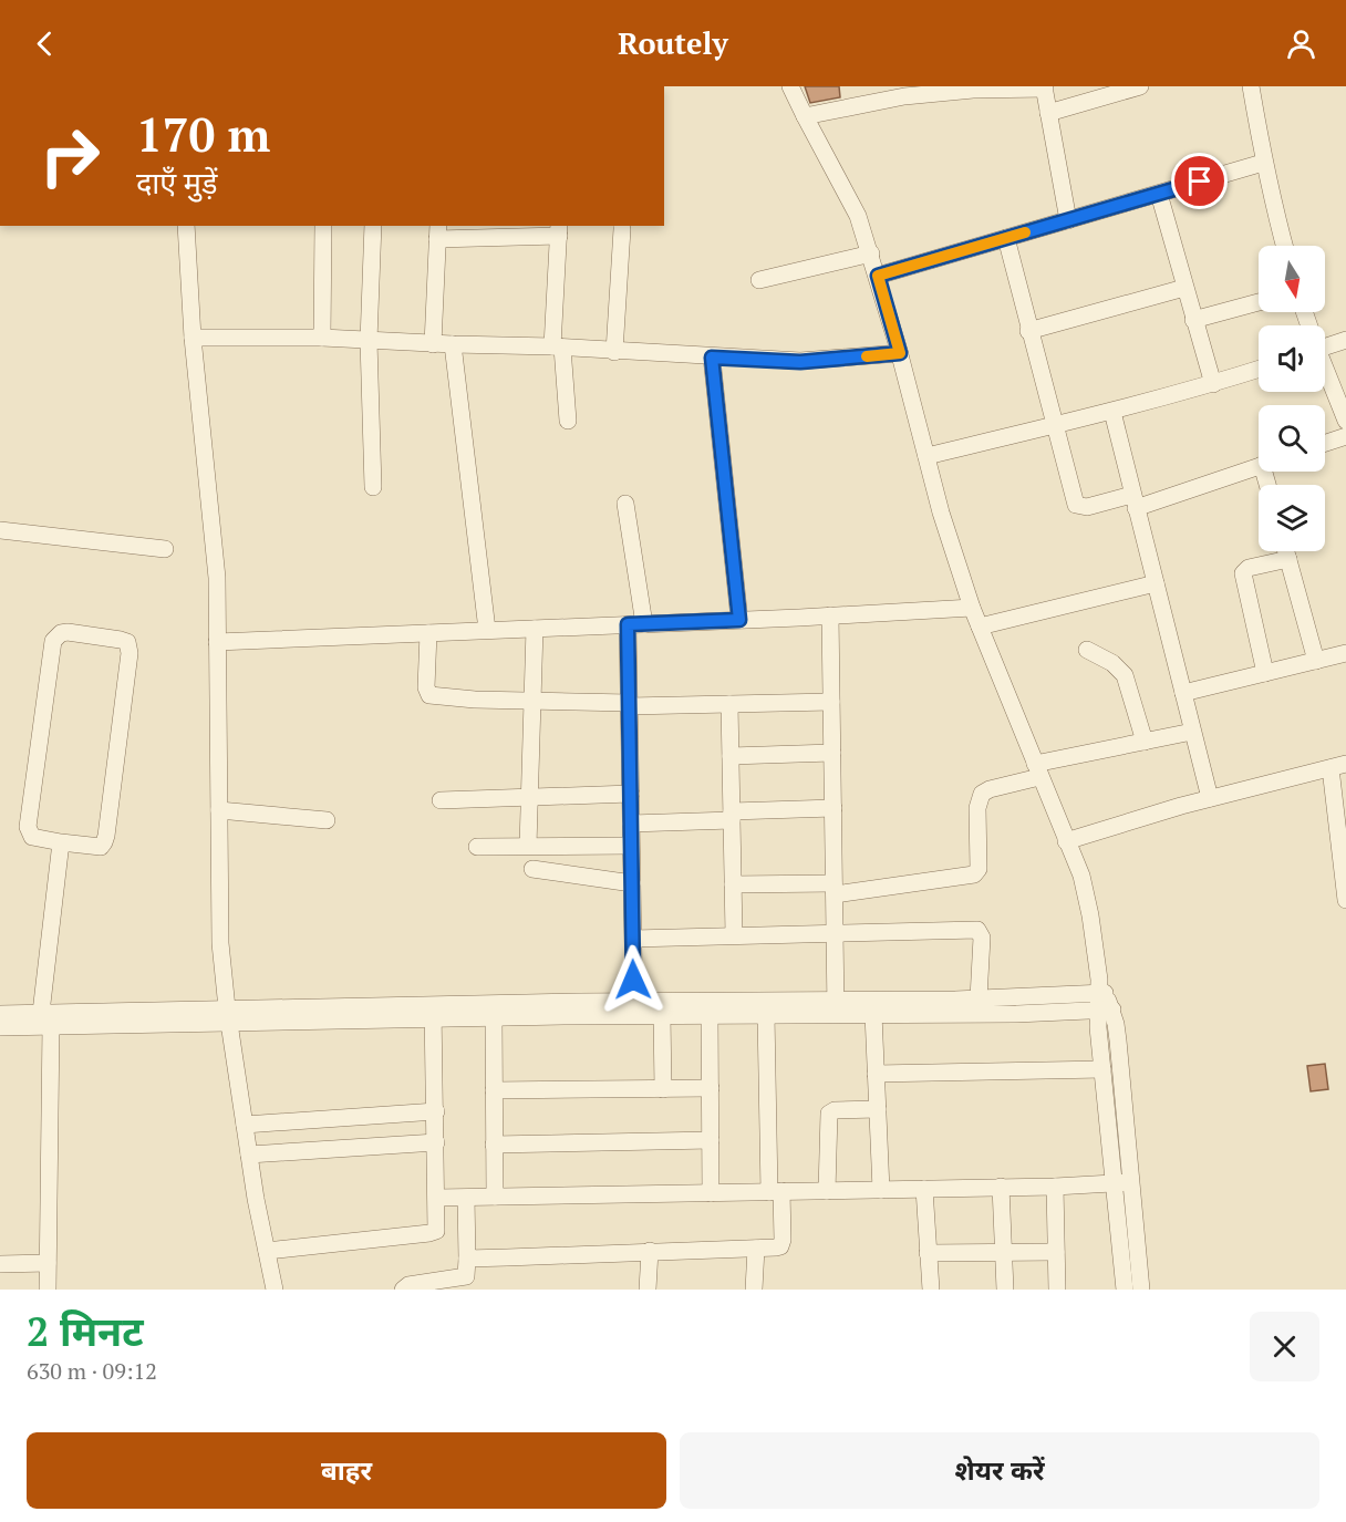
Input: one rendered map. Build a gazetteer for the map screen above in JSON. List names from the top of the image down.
{
  "north": "bottom",
  "page": {
    "header": "Routely",
    "turn": ["170 m", "दाएँ मुड़ें"],
    "heading": ["2 मिनट", "630 m · 09:12"],
    "buttons": ["बाहर", "शेयर करें"]
  }
}
